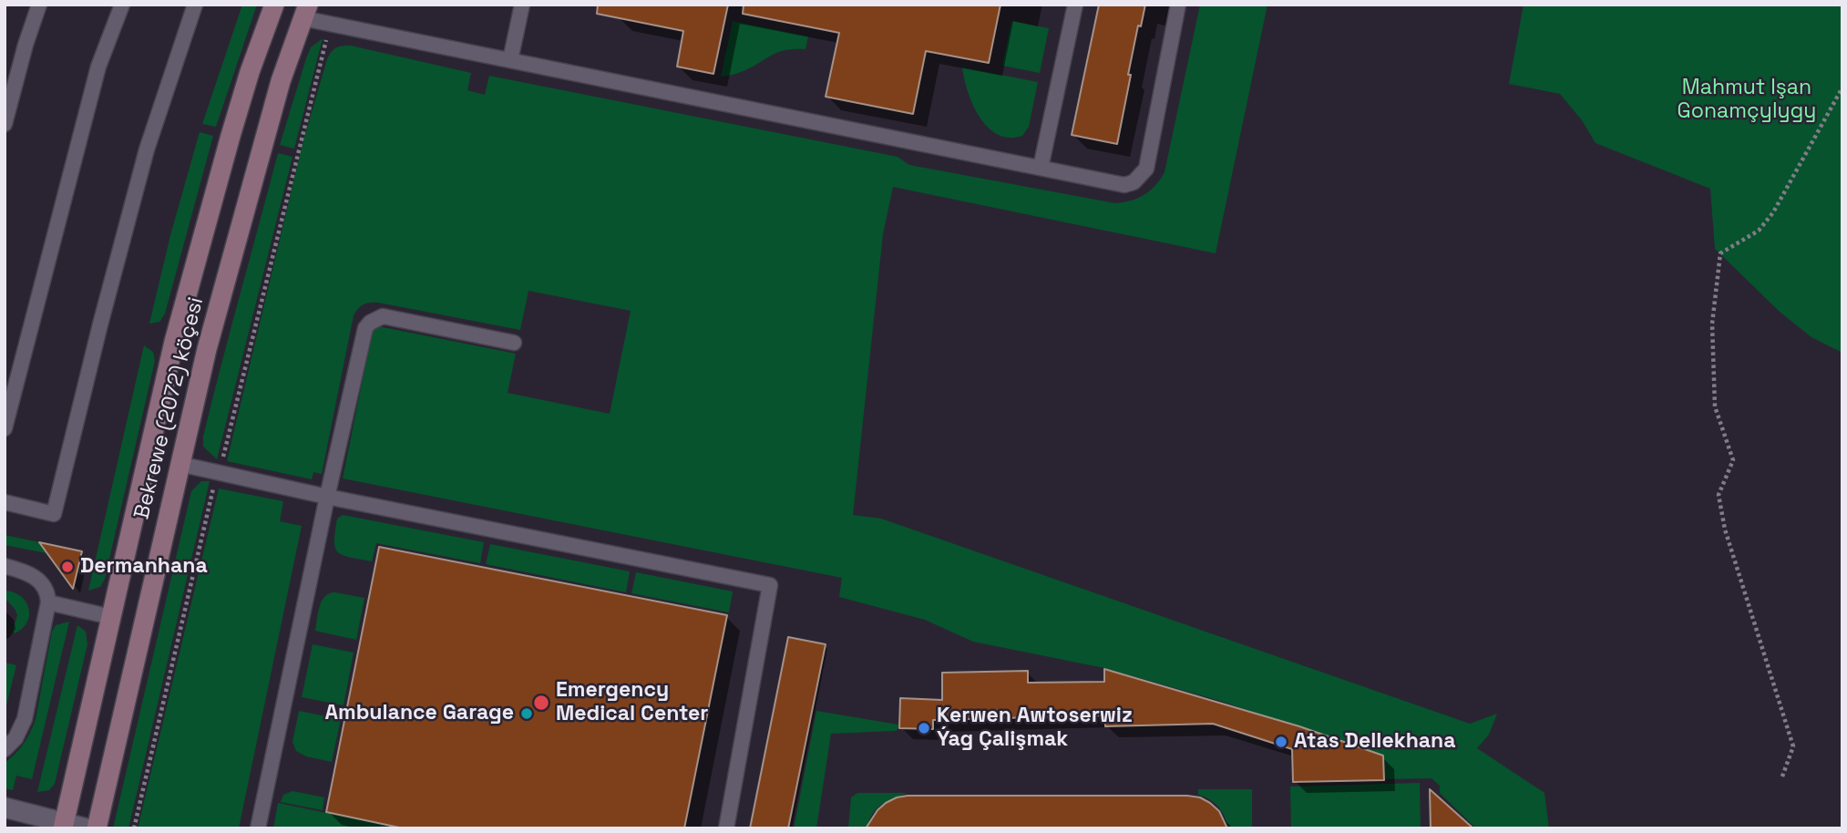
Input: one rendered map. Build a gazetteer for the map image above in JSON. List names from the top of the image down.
{
  "streets": {
    "main road": ["Bekrewe (2072) köçesi"]
  },
  "parks": ["Mahmut Işan Gonamçylygy"],
  "places": [
    "Dermanhana",
    "Emergency Medical Center",
    "Ambulance Garage",
    "Kerwen Awtoserwiz Ýag Çalişmak",
    "Atas Dellekhana"
  ]
}
